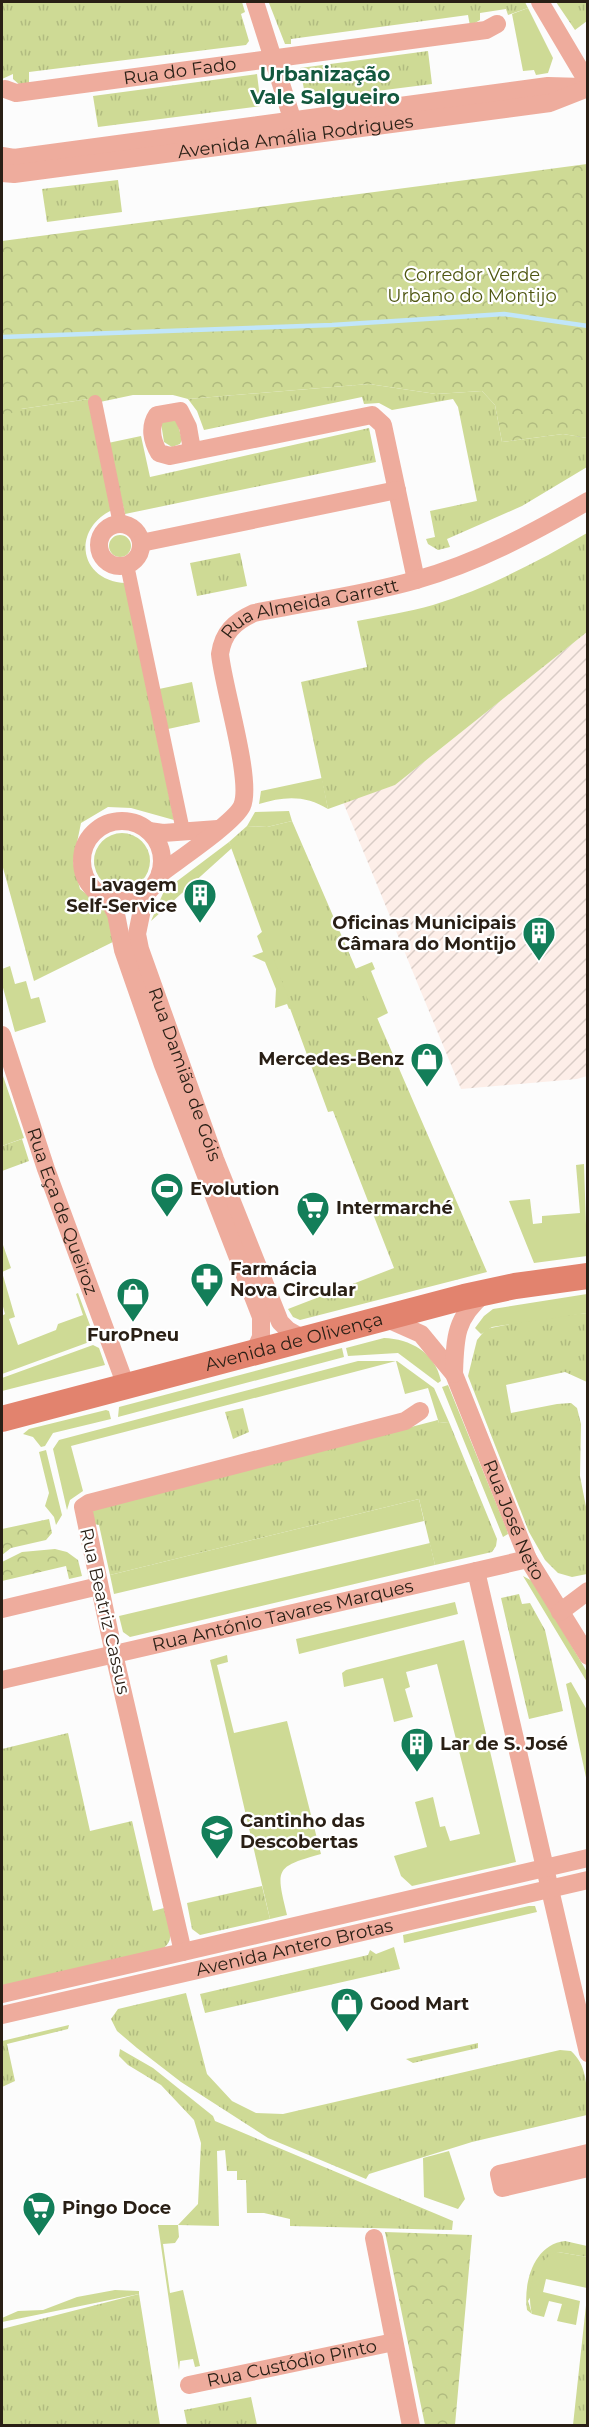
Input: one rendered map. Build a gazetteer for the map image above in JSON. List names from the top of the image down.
{
  "streets": {
    "main road": ["Avenida de Olivença"],
    "street": [
      "Rua do Fado",
      "Avenida Amália Rodrigues",
      "Rua Almeida Garrett",
      "Rua Damião de Góis",
      "Rua Eça de Queiroz",
      "Rua José Neto",
      "Rua Beatriz Cassus",
      "Rua António Tavares Marques",
      "Avenida Antero Brotas",
      "Rua Custódio Pinto"
    ]
  },
  "crossings": [
    ["Rua Almeida Garrett", "Rua Damião de Góis"],
    ["Rua Damião de Góis", "Avenida de Olivença"],
    ["Rua Eça de Queiroz", "Avenida de Olivença"],
    ["Avenida de Olivença", "Rua José Neto"],
    ["Rua José Neto", "Rua António Tavares Marques"],
    ["Rua Beatriz Cassus", "Rua António Tavares Marques"],
    ["Rua Beatriz Cassus", "Avenida Antero Brotas"]
  ],
  "districts": ["Urbanização Vale Salgueiro"],
  "parks": ["Corredor Verde Urbano do Montijo"],
  "places": {
    "building": ["Lavagem Self-Service", "Oficinas Municipais Câmara do Montijo", "Lar de S. José"],
    "shop": ["Mercedes-Benz", "FuroPneu", "Good Mart"],
    "sports": ["Evolution"],
    "supermarket": ["Intermarché", "Pingo Doce"],
    "pharmacy": ["Farmácia Nova Circular"],
    "school or university": ["Cantinho das Descobertas"]
  }
}
